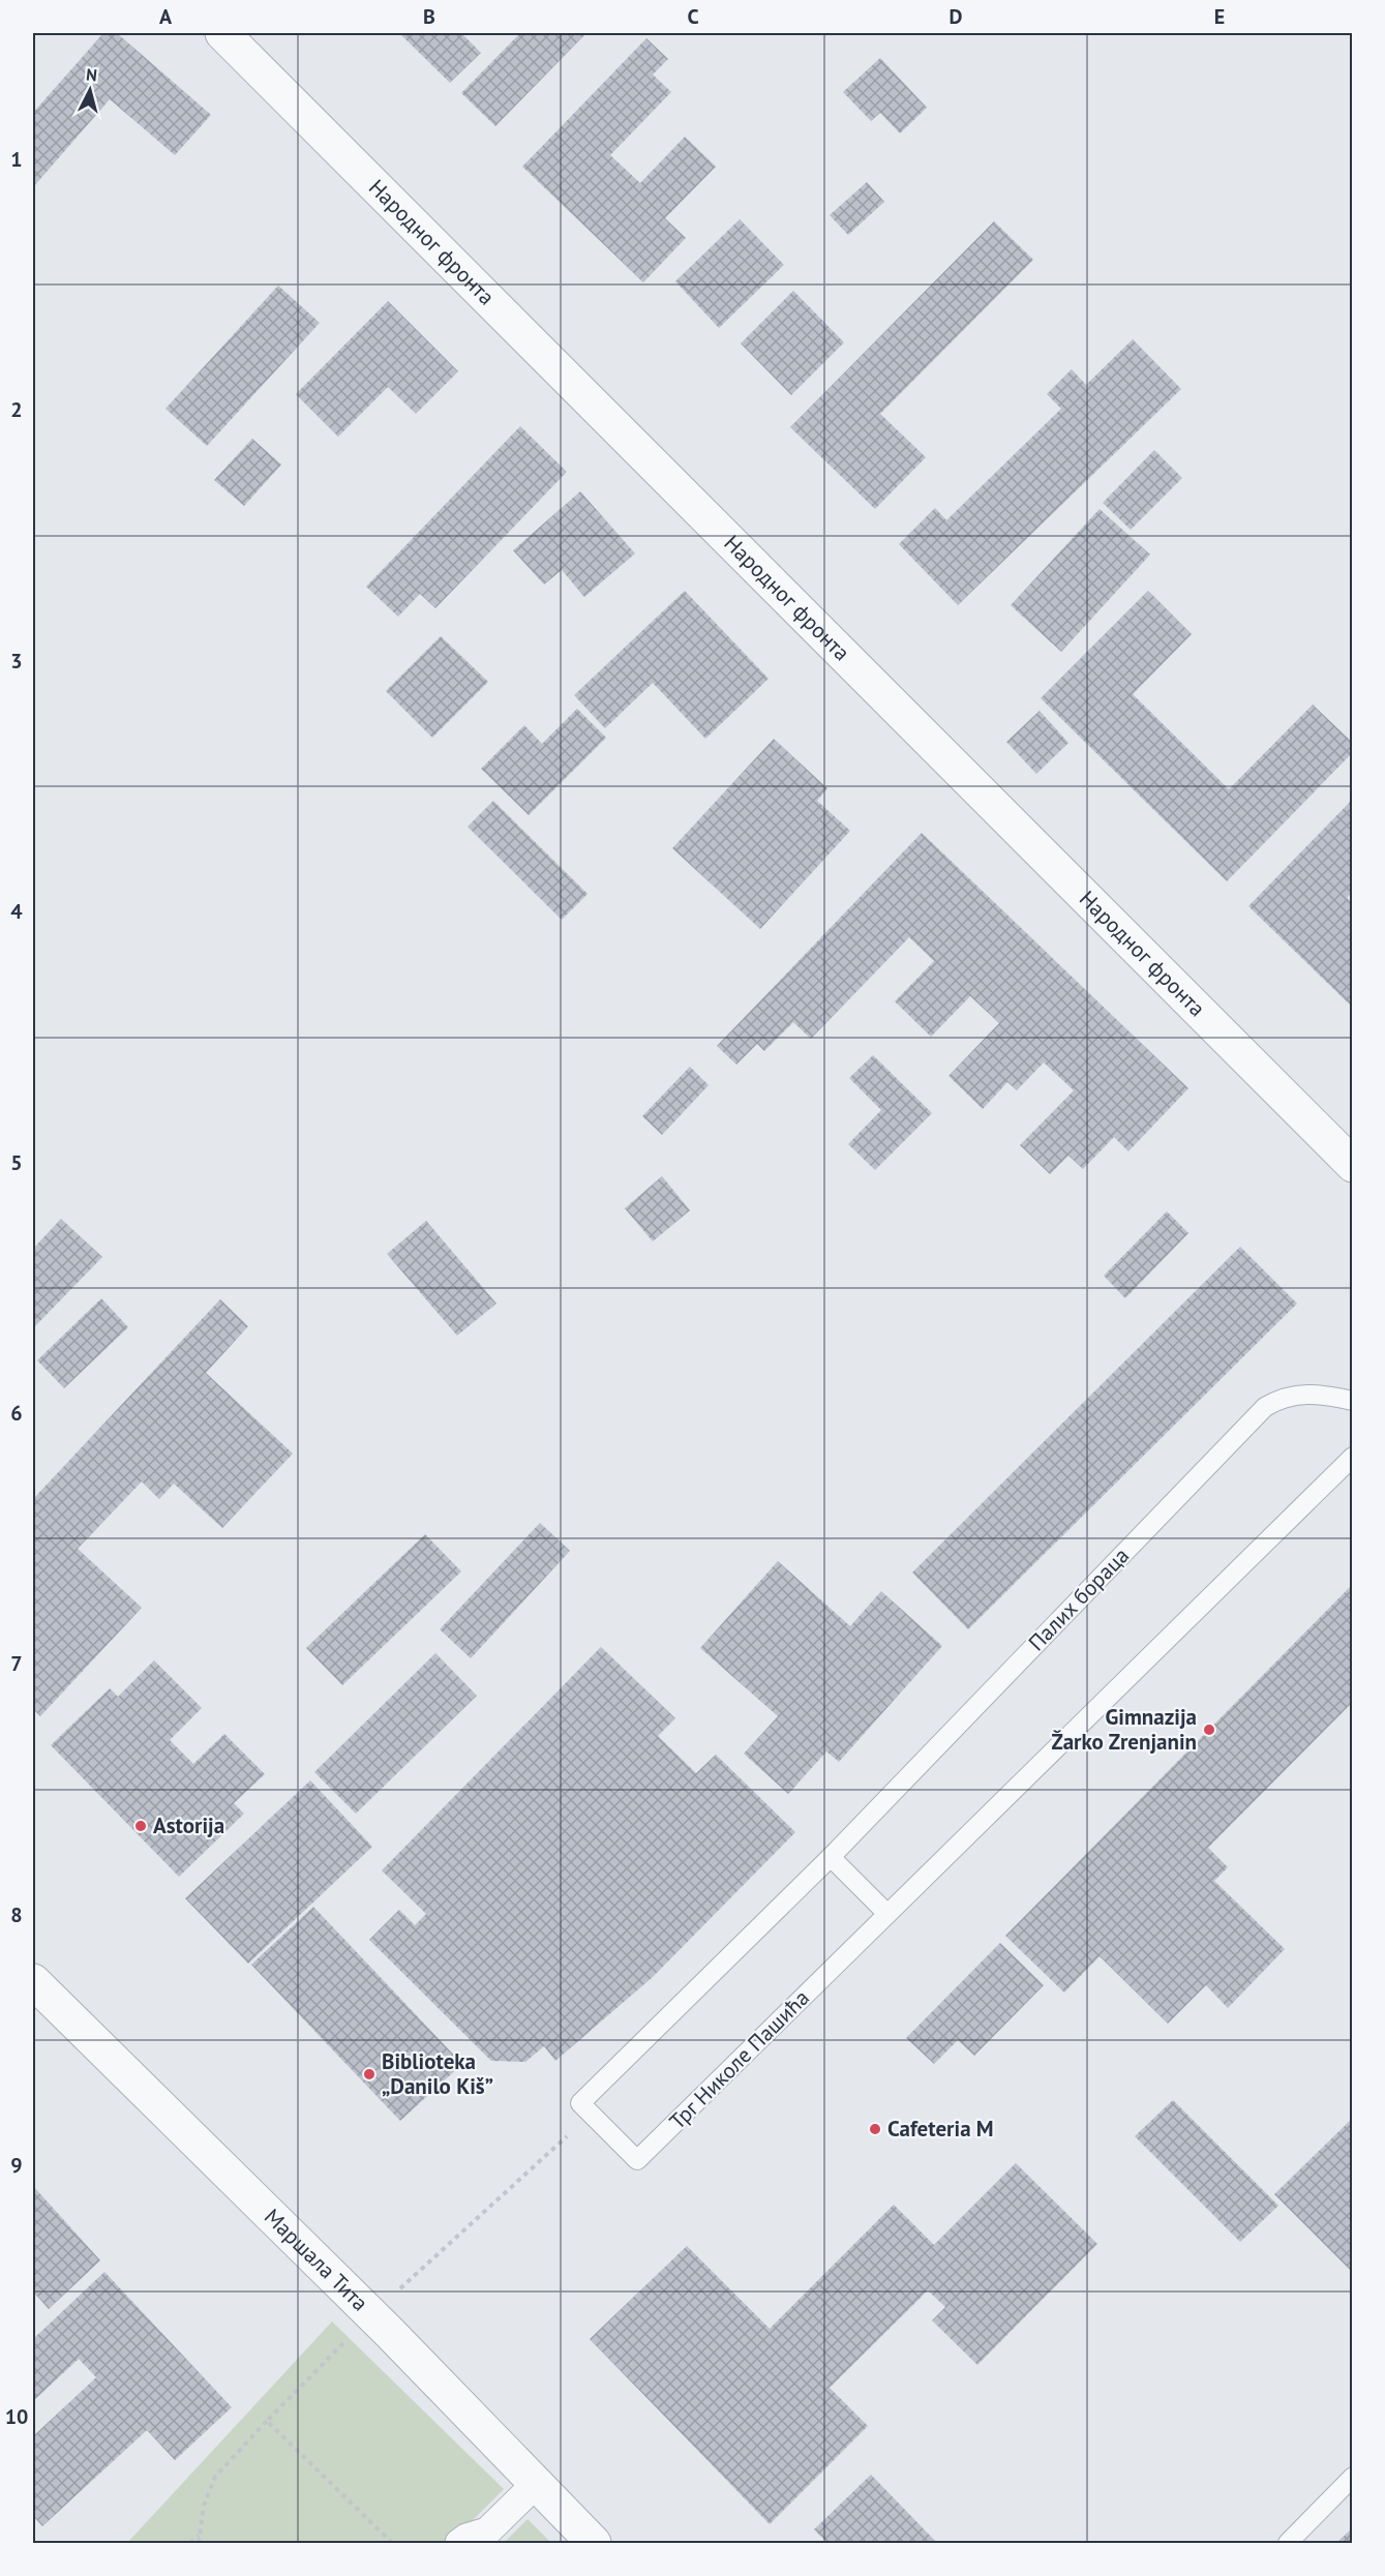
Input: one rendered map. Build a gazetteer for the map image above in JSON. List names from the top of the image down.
{
  "streets": {
    "street": ["Народног фронта", "Маршала Тита"],
    "lane": ["Палих бораца", "Трг Николе Пашића"]
  },
  "places": [
    "Gimnazija Žarko Zrenjanin",
    "Astorija",
    "Biblioteka „Danilo Kiš”",
    "Cafeteria M"
  ],
  "north": "top",
  "grid": {
    "columns": [
      "A",
      "B",
      "C",
      "D",
      "E"
    ],
    "rows": [
      "1",
      "2",
      "3",
      "4",
      "5",
      "6",
      "7",
      "8",
      "9",
      "10"
    ]
  }
}
